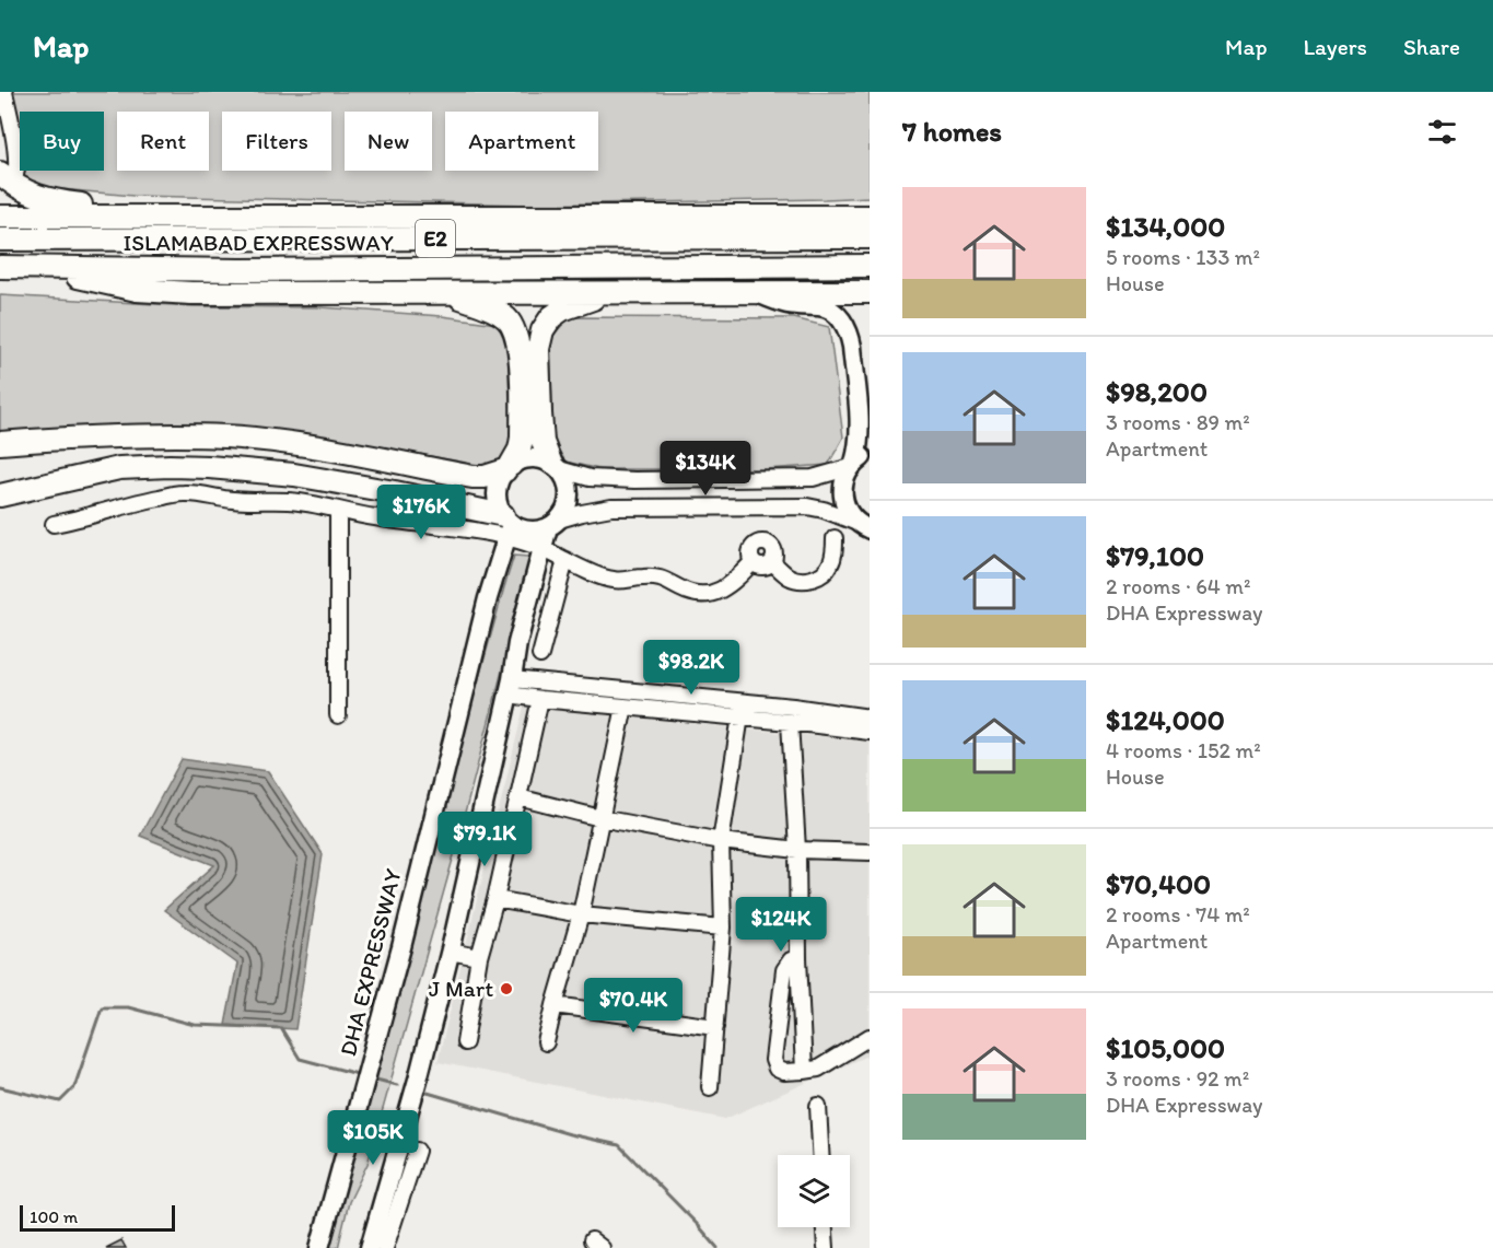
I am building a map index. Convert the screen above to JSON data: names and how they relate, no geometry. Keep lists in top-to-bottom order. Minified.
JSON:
{"streets":{"highway":["E2","ISLAMABAD EXPRESSWAY"],"main road":["DHA EXPRESSWAY"]},"places":["J Mart"],"scale_bar":"100 m","page":{"header":"Map","nav":["Map","Layers","Share"],"heading":"7 homes","chip":["Buy","Rent","Filters","New","Apartment"],"list":[{"name":"$134,000","note":"5 rooms · 133 m² · House"},{"name":"$98,200","note":"3 rooms · 89 m² · Apartment"},{"name":"$79,100","note":"2 rooms · 64 m² · DHA Expressway"},{"name":"$124,000","note":"4 rooms · 152 m² · House"},{"name":"$70,400","note":"2 rooms · 74 m² · Apartment"},{"name":"$105,000","note":"3 rooms · 92 m² · DHA Expressway"}],"price":["$134K","$176K","$98.2K","$79.1K","$124K","$70.4K","$105K"],"scale":"100 m"}}
